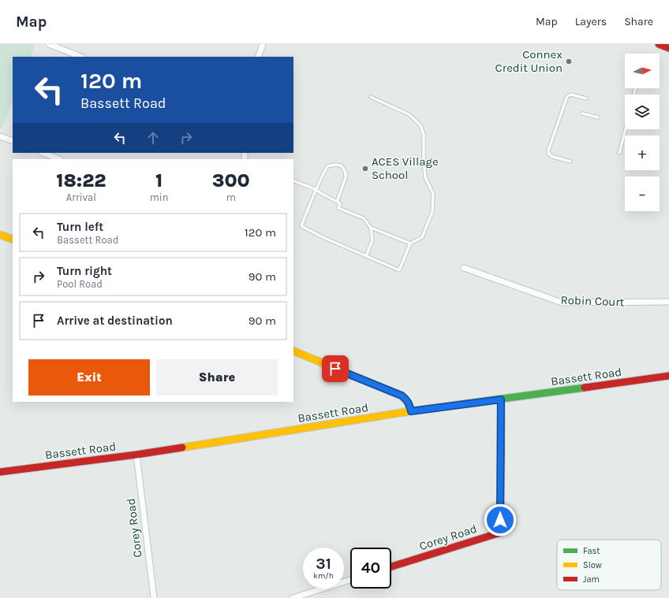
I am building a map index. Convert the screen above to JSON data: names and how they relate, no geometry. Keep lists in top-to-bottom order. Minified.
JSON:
{"streets":{"street":["Robin Court","Bassett Road","Corey Road"]},"crossings":[["Bassett Road","Corey Road"]],"places":["Connex Credit Union","ACES Village School"],"legend":["Fast","Slow","Jam"],"north":"right","page":{"header":"Map","nav":["Map","Layers","Share"],"map_buttons":["+","−"],"turn":["120 m","Bassett Road"],"eta":["18:22","Arrival","1","min","300","m"],"list":[{"name":"Turn left","note":"Bassett Road","value":"120 m"},{"name":"Turn right","note":"Pool Road","value":"90 m"},{"name":"Arrive at destination","value":"90 m"}],"buttons":["Exit","Share"],"speed":"31 km/h","limit":"40"}}
